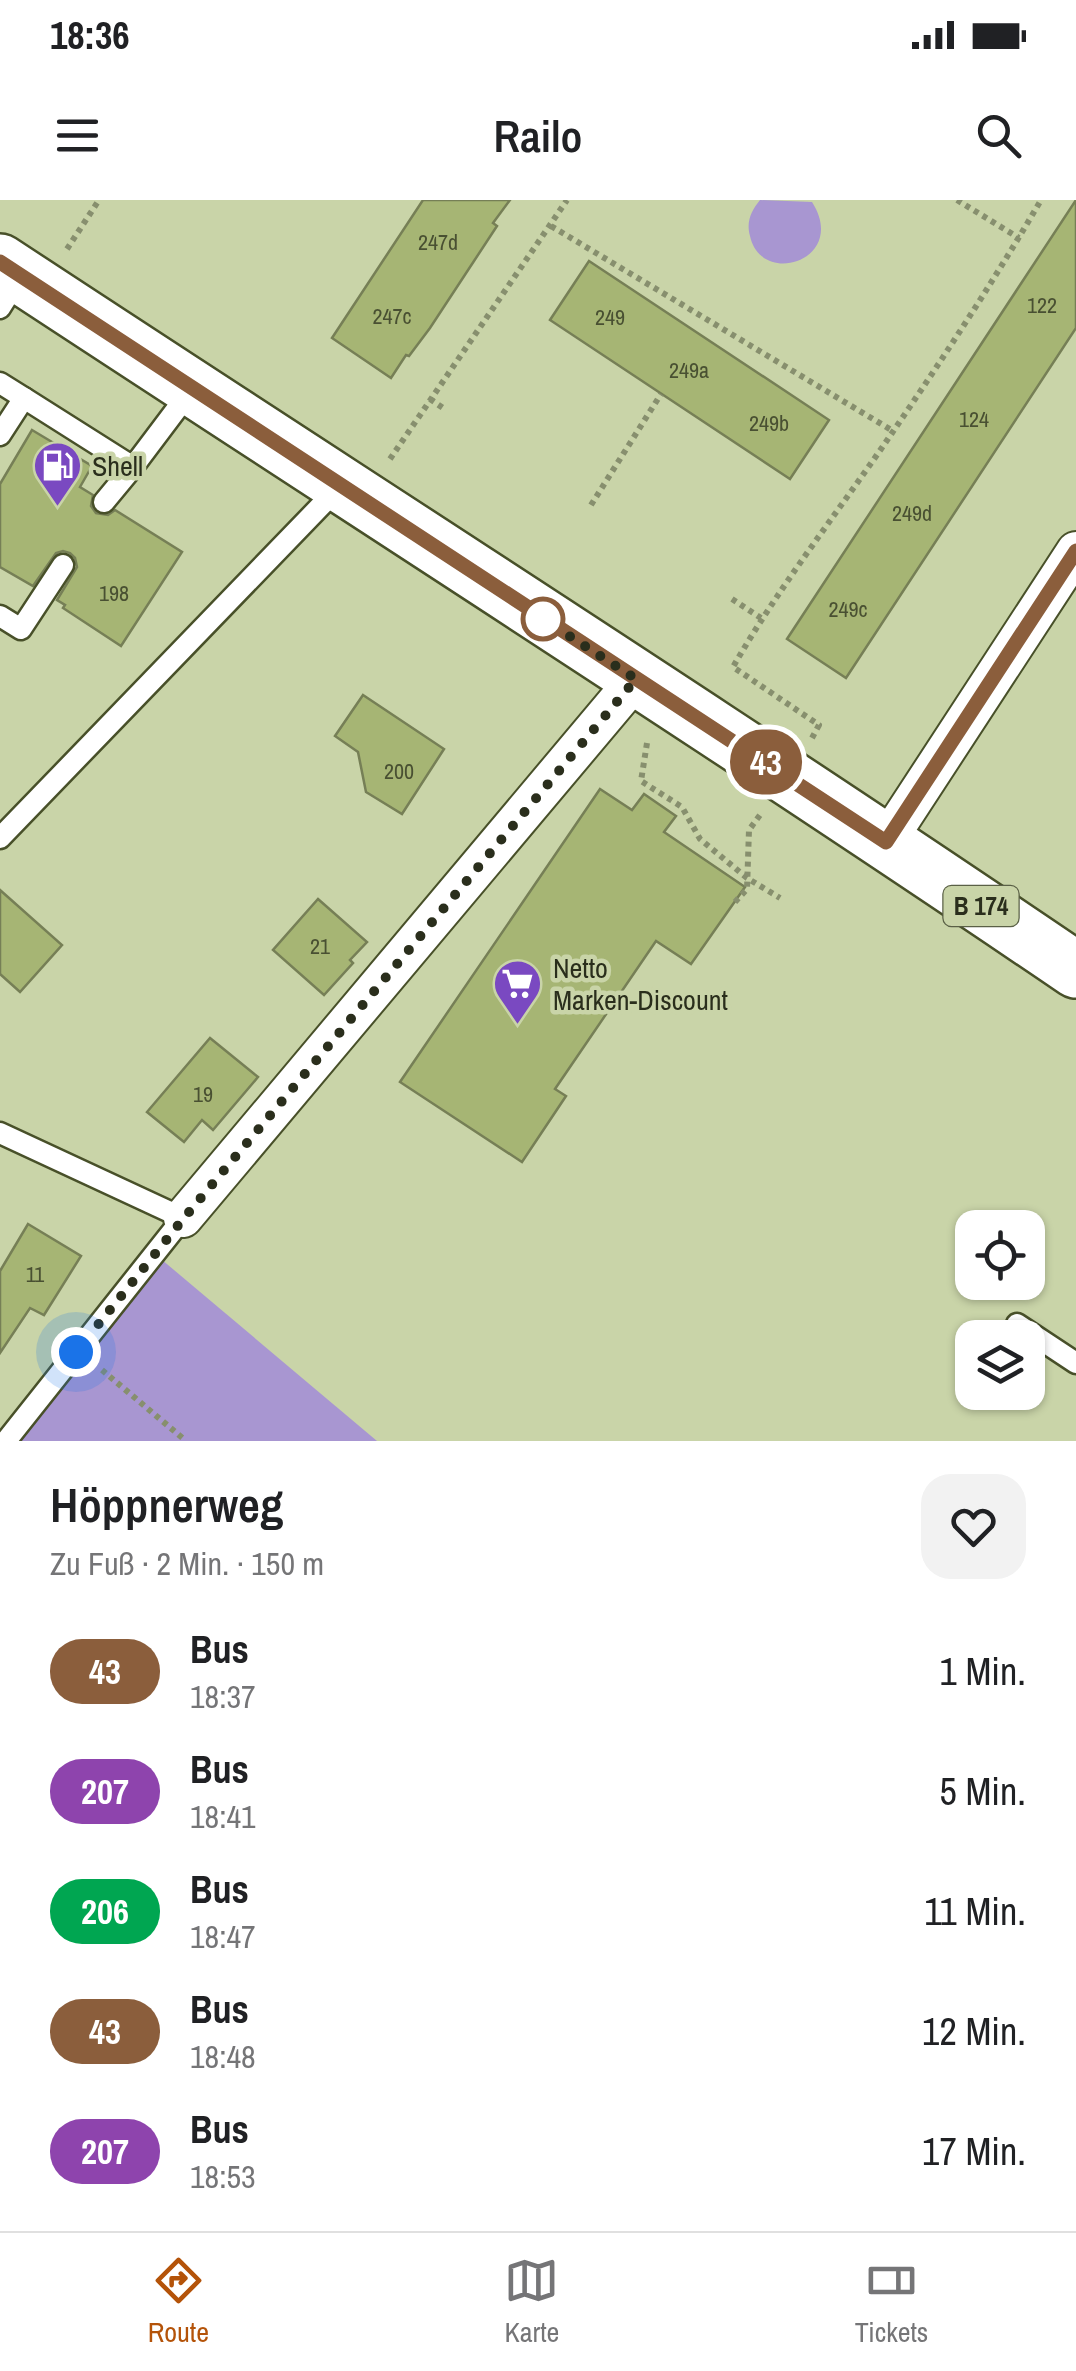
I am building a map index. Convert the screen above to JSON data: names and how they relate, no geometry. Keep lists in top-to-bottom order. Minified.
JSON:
{"streets":{"main road":["B 174"]},"places":{"fuel station":["Shell"],"supermarket":["Netto Marken-Discount"]},"lines":["bus line 43"],"house_numbers":["247d","122","247c","249","249a","124","249b","249d","198","249c","200","21","19","11"],"page":{"status":"18:36","header":"Railo","on_map":"43","heading":["Höppnerweg","Zu Fuß · 2 Min. · 150 m"],"list":[{"mark":"43","name":"Bus","note":"18:37","value":"1 Min."},{"mark":"207","name":"Bus","note":"18:41","value":"5 Min."},{"mark":"206","name":"Bus","note":"18:47","value":"11 Min."},{"mark":"43","name":"Bus","note":"18:48","value":"12 Min."},{"mark":"207","name":"Bus","note":"18:53","value":"17 Min."}],"tabs":["Route","Karte","Tickets"]}}
